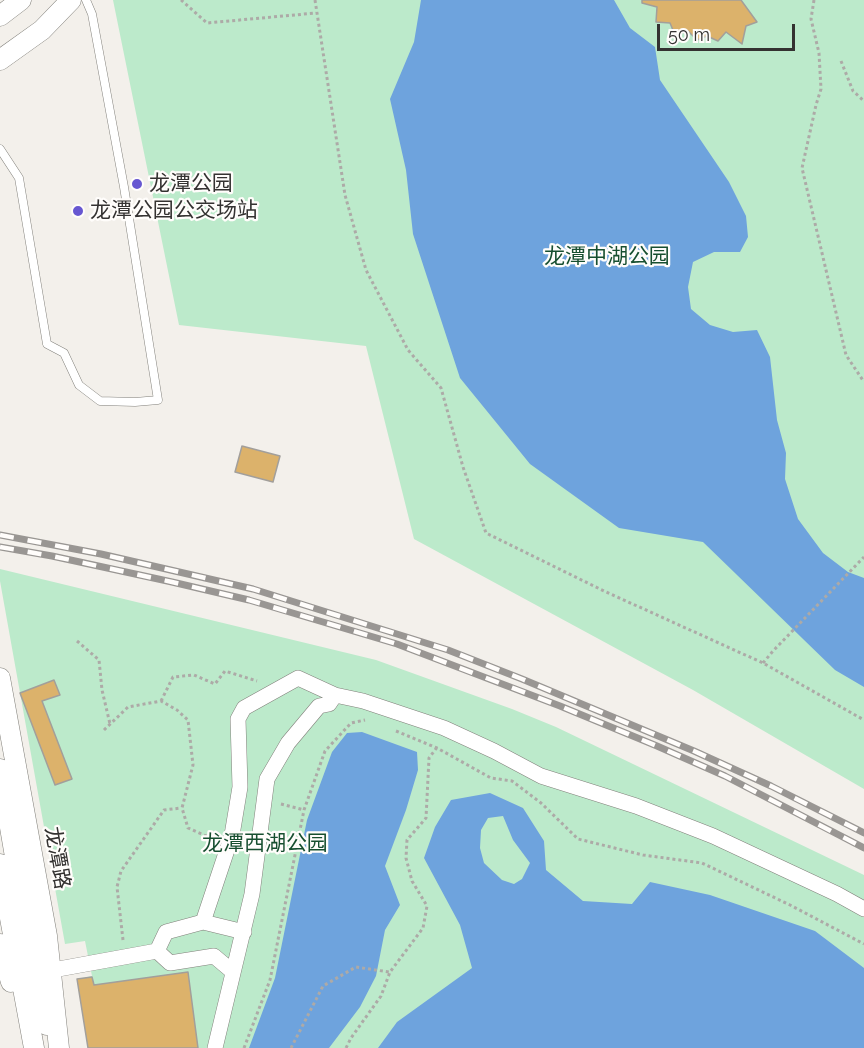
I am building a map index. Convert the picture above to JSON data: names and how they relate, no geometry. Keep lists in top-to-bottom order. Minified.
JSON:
{"streets":{"street":["龙潭路"]},"parks":["龙潭中湖公园","龙潭西湖公园"],"places":["龙潭公园","龙潭公园公交场站"],"scale_bar":"50 m"}
